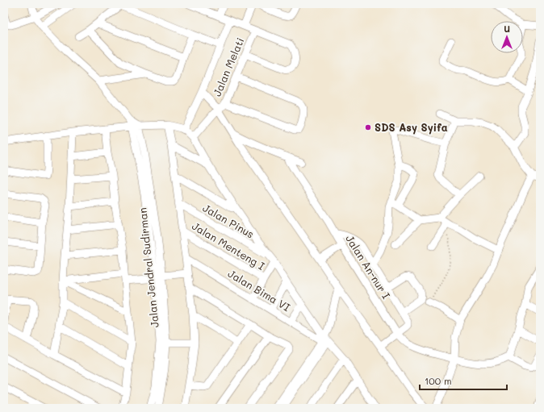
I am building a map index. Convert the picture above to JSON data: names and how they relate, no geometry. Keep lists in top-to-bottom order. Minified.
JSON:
{"streets":{"street":["Jalan Melati","Jalan Pinus","Jalan Menteng I","Jalan An-nur I","Jalan Jendral Sudirman","Jalan Bima VI"]},"places":["SDS Asy Syifa"],"scale_bar":"100 m","north":"top"}
